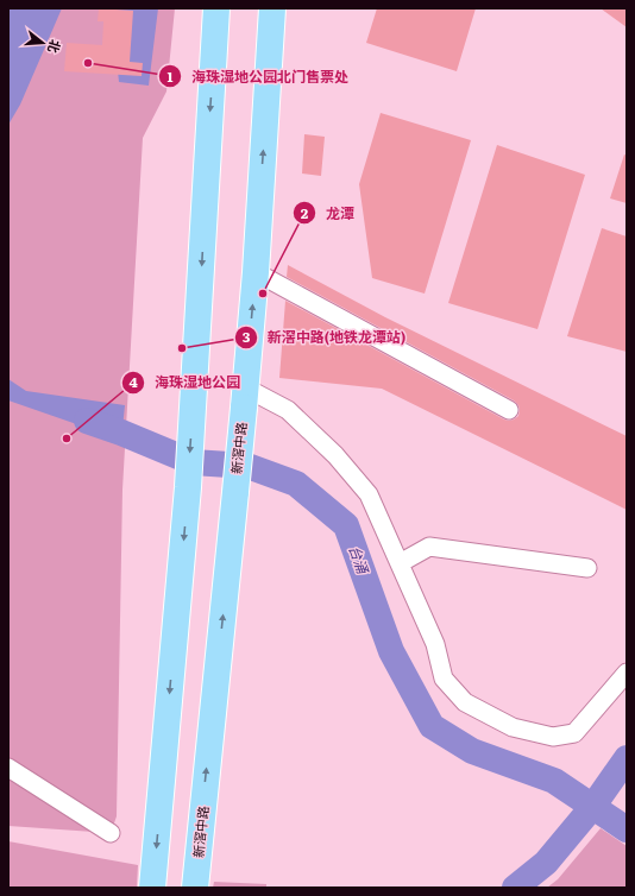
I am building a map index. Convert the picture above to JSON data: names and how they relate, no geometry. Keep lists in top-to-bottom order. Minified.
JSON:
{"streets":{"highway":["新滘中路"]},"water":["台涌"],"places":["海珠湿地公园北门售票处","龙潭","新滘中路(地铁龙潭站)","海珠湿地公园"],"north":"right"}
